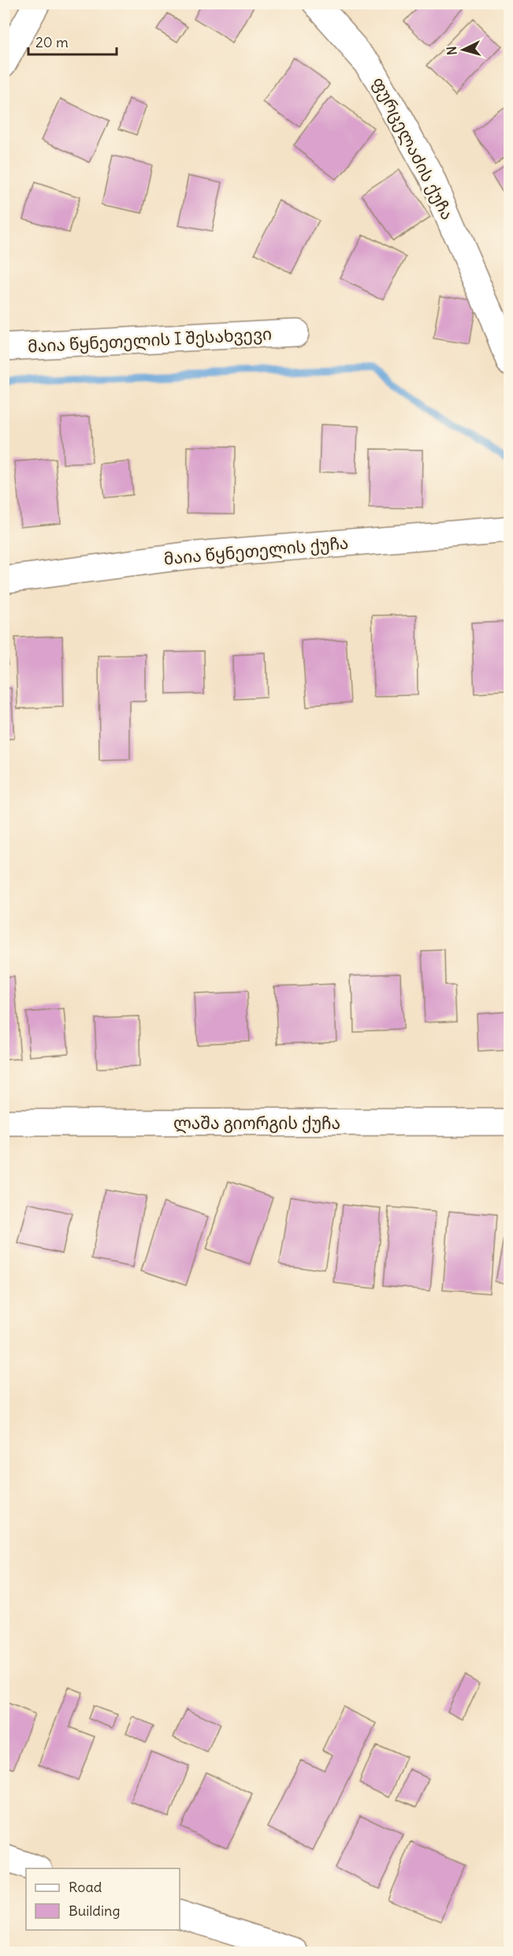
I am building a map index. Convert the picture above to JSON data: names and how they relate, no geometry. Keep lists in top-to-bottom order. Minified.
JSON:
{"streets":{"street":["ფურცელაძის ქუჩა","მაია წყნეთელის I შესახვევი","მაია წყნეთელის ქუჩა","ლაშა გიორგის ქუჩა"]},"legend":["Road","Building"],"scale_bar":"20 m","north":"left"}
